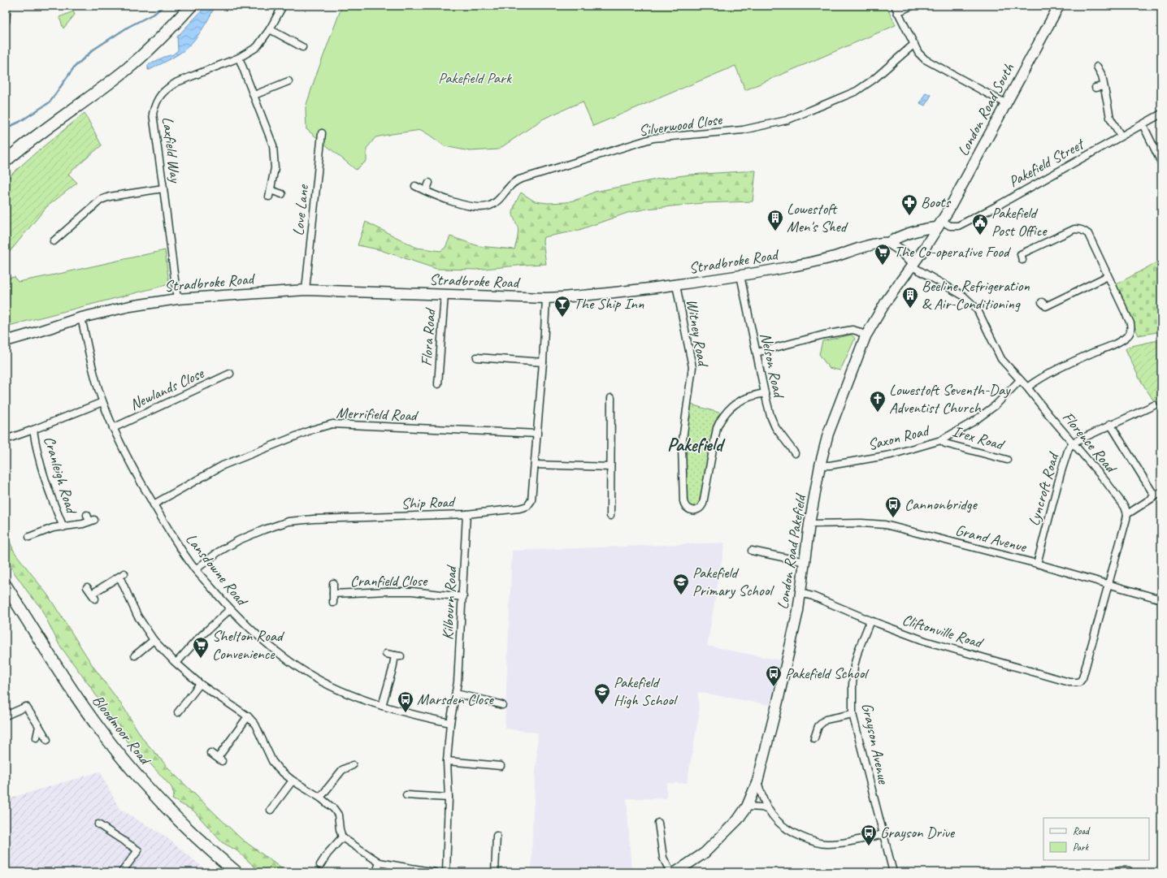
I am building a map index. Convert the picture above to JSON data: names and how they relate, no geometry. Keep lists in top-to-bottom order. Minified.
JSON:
{"streets":{"highway":["Bloodmoor Road"],"main road":["London Road South","Stradbroke Road","London Road Pakefield"],"street":["Silverwood Close","Laxfield Way","Pakefield Street","Love Lane","Witney Road","Flora Road","Nelson Road","Newlands Close","Merrifield Road","Saxon Road","Irex Road","Florence Road","Cranleigh Road","Lyncroft Road","Ship Road","Grand Avenue","Lansdowne Road","Cranfield Close","Kilbourn Road","Cliftonville Road","Grayson Avenue"]},"crossings":[["London Road South","Pakefield Street"],["London Road South","Stradbroke Road"],["London Road South","London Road Pakefield"],["Laxfield Way","Stradbroke Road"],["Pakefield Street","Stradbroke Road"],["Pakefield Street","London Road Pakefield"],["Love Lane","Stradbroke Road"],["Stradbroke Road","Witney Road"],["Stradbroke Road","Flora Road"],["Stradbroke Road","Nelson Road"],["Stradbroke Road","Ship Road"],["Stradbroke Road","London Road Pakefield"],["Stradbroke Road","Lansdowne Road"],["Witney Road","Nelson Road"],["Newlands Close","Lansdowne Road"],["Merrifield Road","Ship Road"],["Merrifield Road","Lansdowne Road"],["Saxon Road","Irex Road"],["Saxon Road","Florence Road"],["Saxon Road","London Road Pakefield"],["Florence Road","Lyncroft Road"],["Florence Road","London Road Pakefield"],["Cranleigh Road","Lansdowne Road"],["Lyncroft Road","Grand Avenue"],["Ship Road","Lansdowne Road"],["Ship Road","Kilbourn Road"],["Grand Avenue","London Road Pakefield"],["Grand Avenue","Cliftonville Road"],["London Road Pakefield","Cliftonville Road"],["Lansdowne Road","Kilbourn Road"],["Cranfield Close","Kilbourn Road"],["Cliftonville Road","Grayson Avenue"]],"districts":["Pakefield"],"parks":["Pakefield Park"],"places":{"pharmacy":["Boots"],"building":["Lowestoft Men's Shed","Beeline Refrigeration & Air-Conditioning"],"public building":["Pakefield Post Office"],"supermarket":["The Co-operative Food","Shelton Road Convenience"],"bar":["The Ship Inn"],"church":["Lowestoft Seventh-Day Adventist Church"],"bus stop":["Cannonbridge","Pakefield School","Marsden Close","Grayson Drive"],"school or university":["Pakefield Primary School","Pakefield High School"]},"legend":["Road","Park"]}
